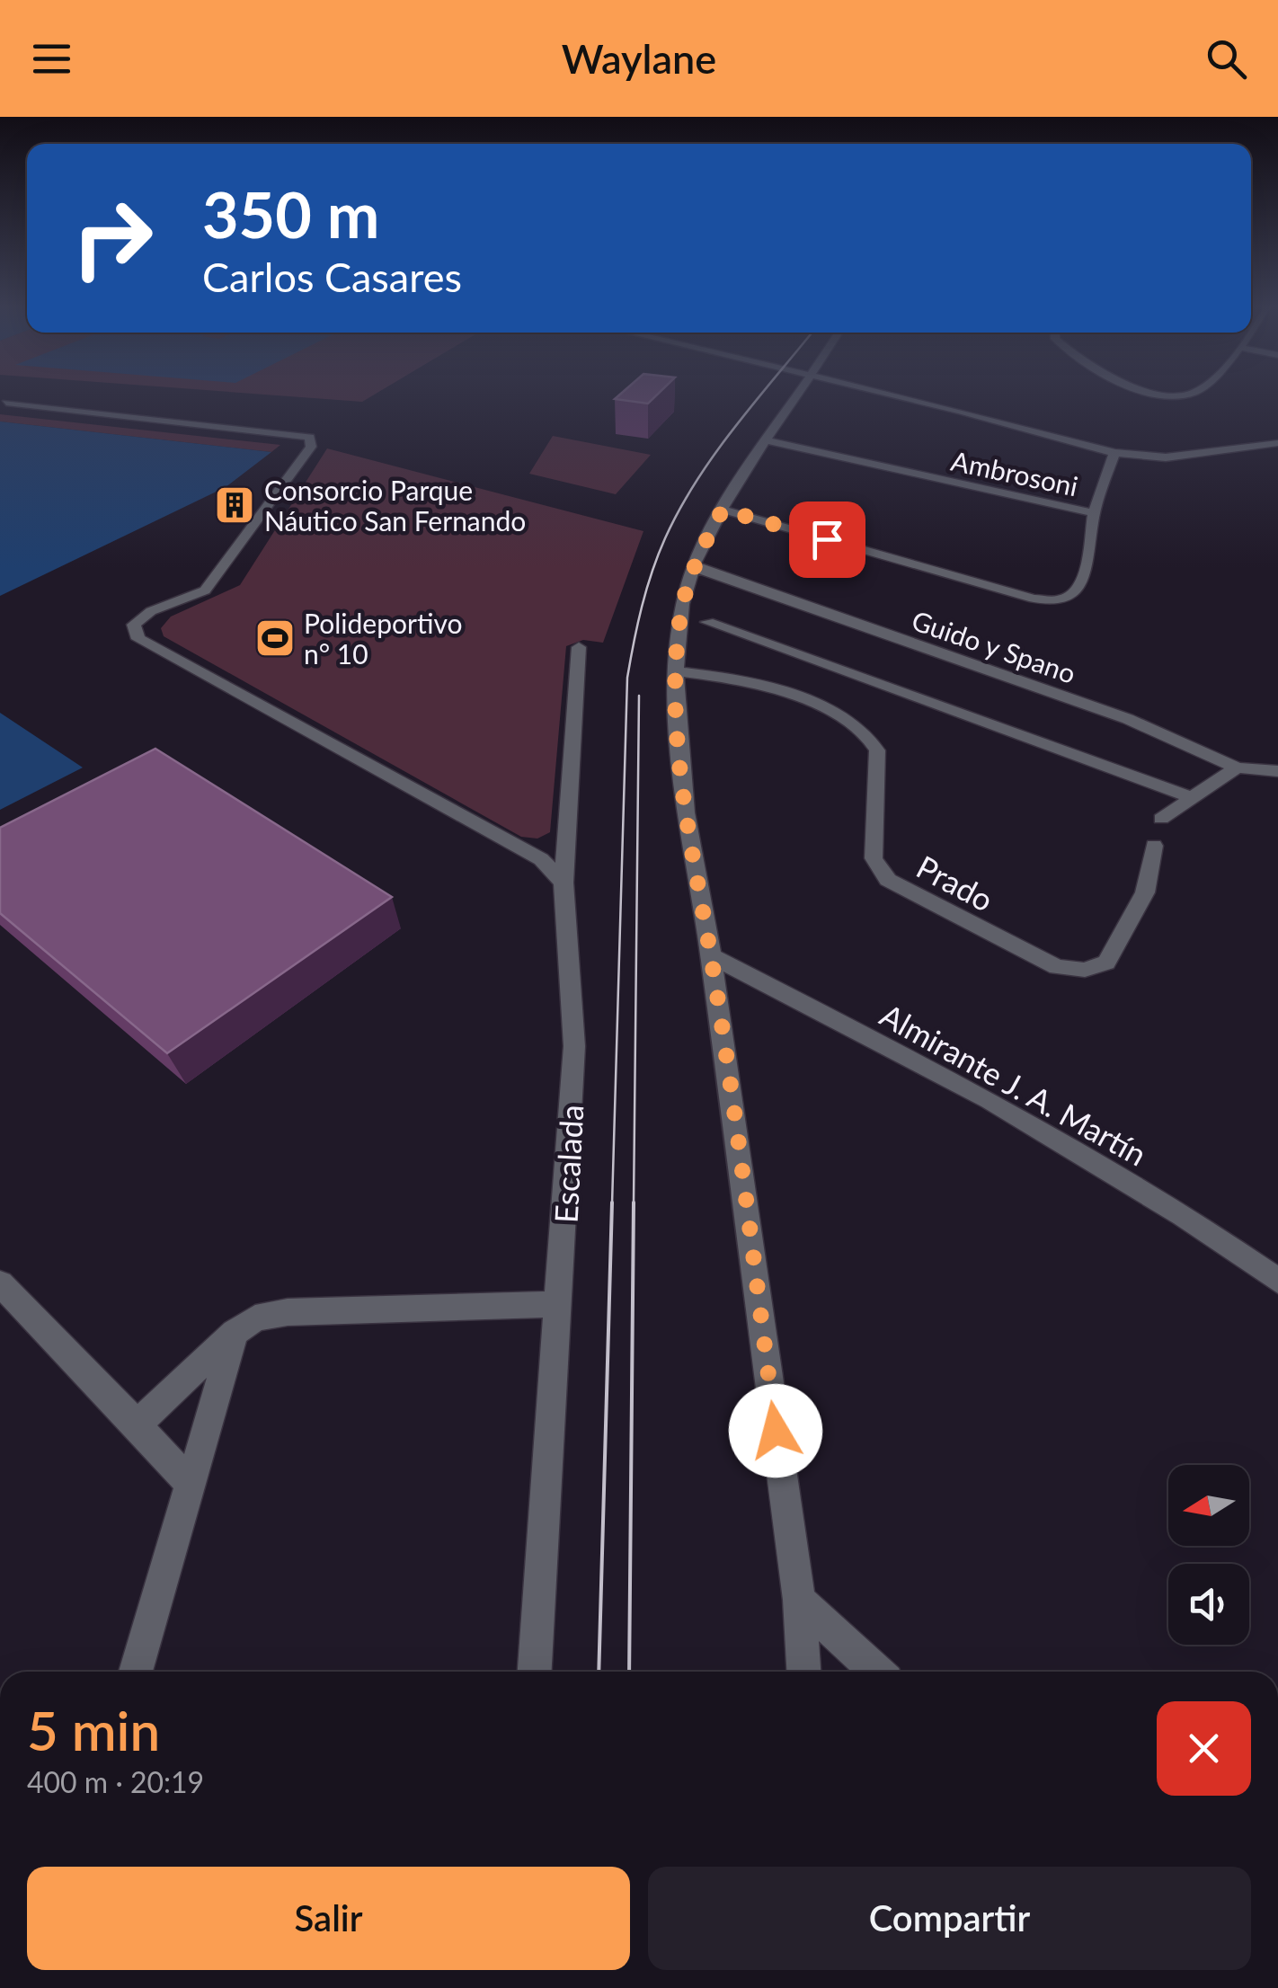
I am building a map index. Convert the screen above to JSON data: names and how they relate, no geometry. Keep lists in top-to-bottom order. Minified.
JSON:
{"streets":{"street":["Ambrosoni","Guido y Spano","Prado","Almirante J. A. Martín","Escalada"]},"places":{"building":["Consorcio Parque Náutico San Fernando"],"sports":["Polideportivo n° 10"]},"north":"left","page":{"header":"Waylane","turn":["350 m","Carlos Casares"],"heading":["5 min","400 m · 20:19"],"buttons":["Salir","Compartir"]}}
